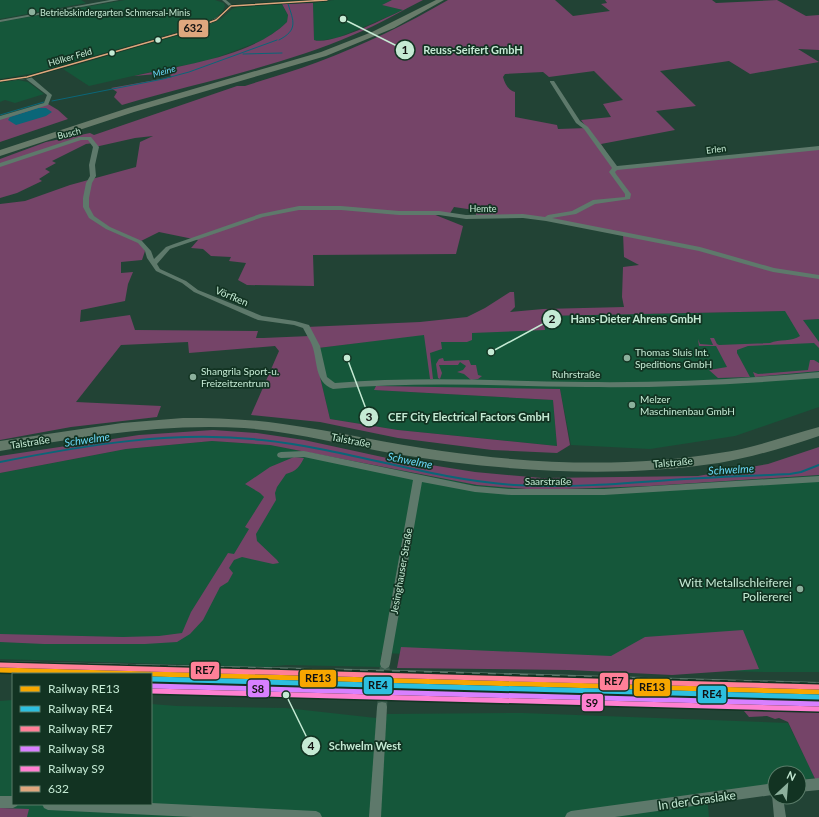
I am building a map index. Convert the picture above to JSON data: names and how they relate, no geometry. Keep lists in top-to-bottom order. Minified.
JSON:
{"streets":{"main road":["Talstraße"],"street":["Hölker Feld","Busch","Erlen","Hemte","Vörfken","Ruhrstraße","Saarstraße","Jesinghauser Straße","In der Graslake"]},"crossings":[["Busch","Vörfken"],["Hemte","Vörfken"],["Vörfken","Ruhrstraße"],["Saarstraße","Jesinghauser Straße"]],"water":["Meine","Schwelme"],"places":["Betriebskindergarten Schmersal-Minis","Reuss-Seifert GmbH","Hans-Dieter Ahrens GmbH","CEF City Electrical Factors GmbH","Thomas Sluis Int. Speditions GmbH","Shangrila Sport-u. Freizeitzentrum","Melzer Maschinenbau GmbH","Witt Metallschleiferei Poliererei","Schwelm West"],"lines":["transit line 632","rail line RE7","rail line RE13","rail line RE4","rail line S8","rail line S9"],"legend":["Railway RE13","Railway RE4","Railway RE7","Railway S8","Railway S9","632"],"north":"top right"}
